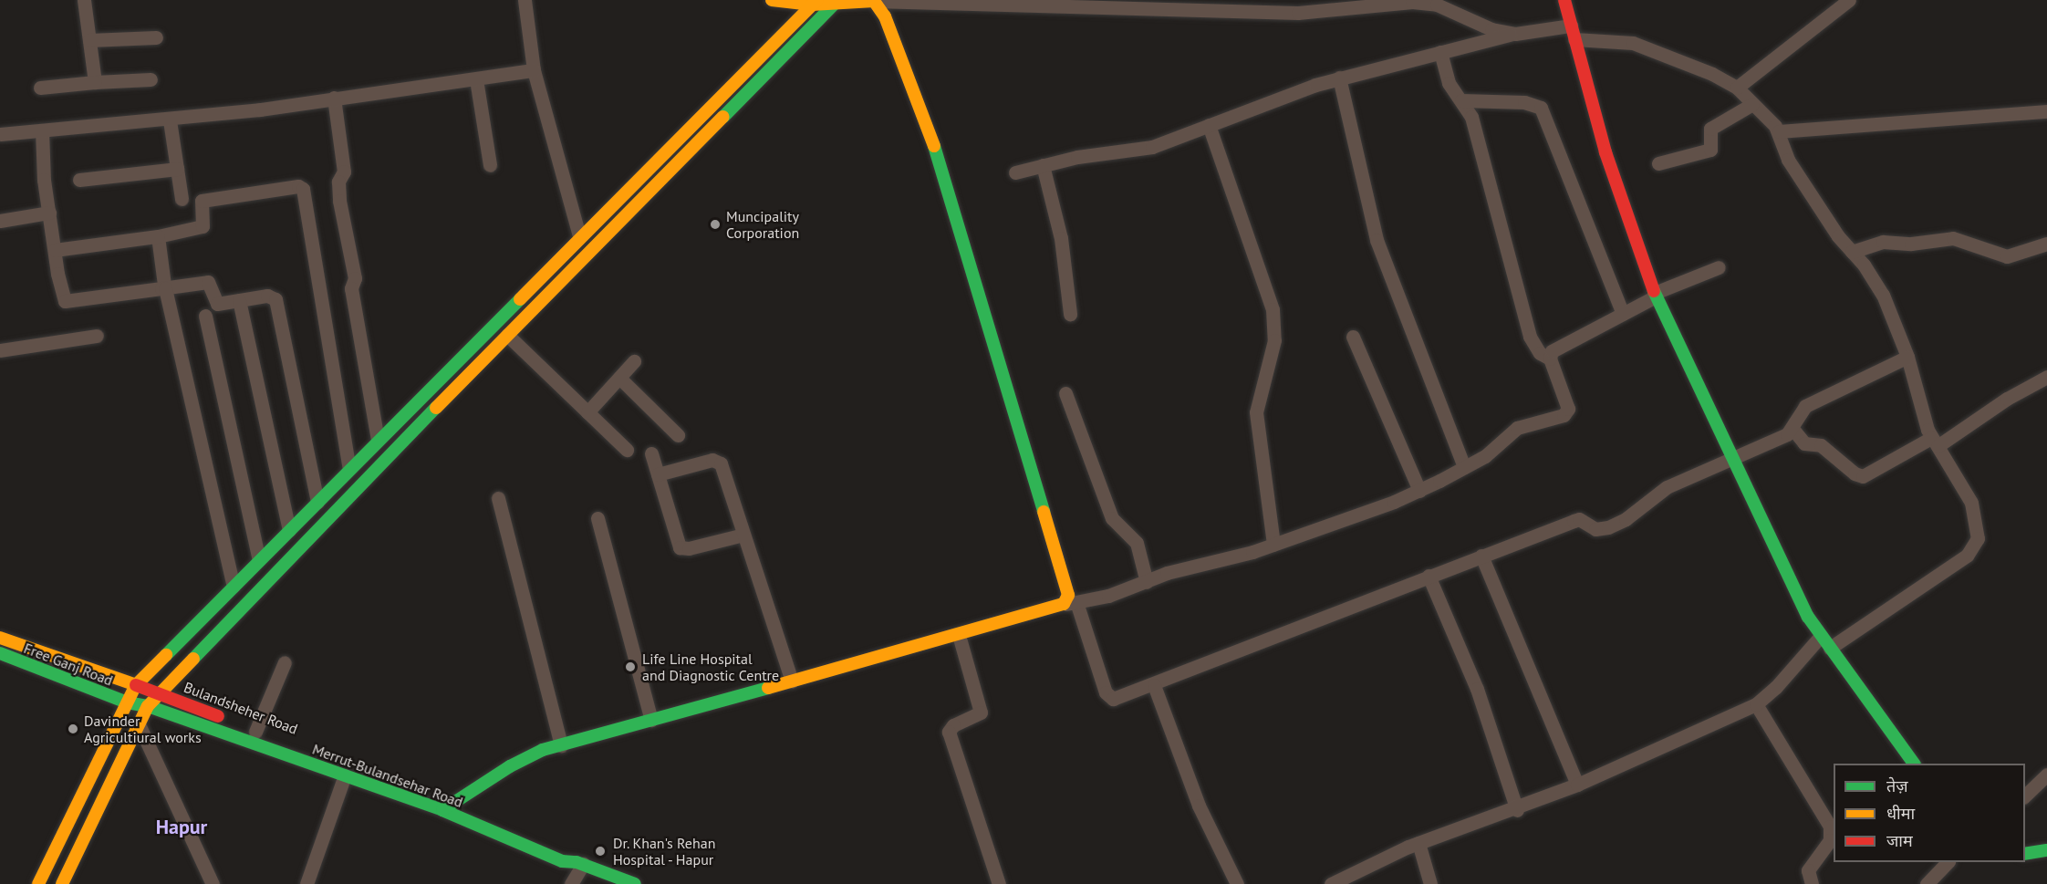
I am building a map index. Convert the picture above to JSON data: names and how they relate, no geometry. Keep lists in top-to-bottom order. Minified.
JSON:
{"streets":{"main road":["Free Ganj Road","Bulandsheher Road","Merrut-Bulandsehar Road"]},"crossings":[["Free Ganj Road","Merrut-Bulandsehar Road"],["Bulandsheher Road","Merrut-Bulandsehar Road"]],"districts":["Hapur"],"places":["Muncipality Corporation","Life Line Hospital and Diagnostic Centre","Davinder Agricultiural works","Dr. Khan's Rehan Hospital - Hapur"],"legend":["तेज़","धीमा","जाम"]}
